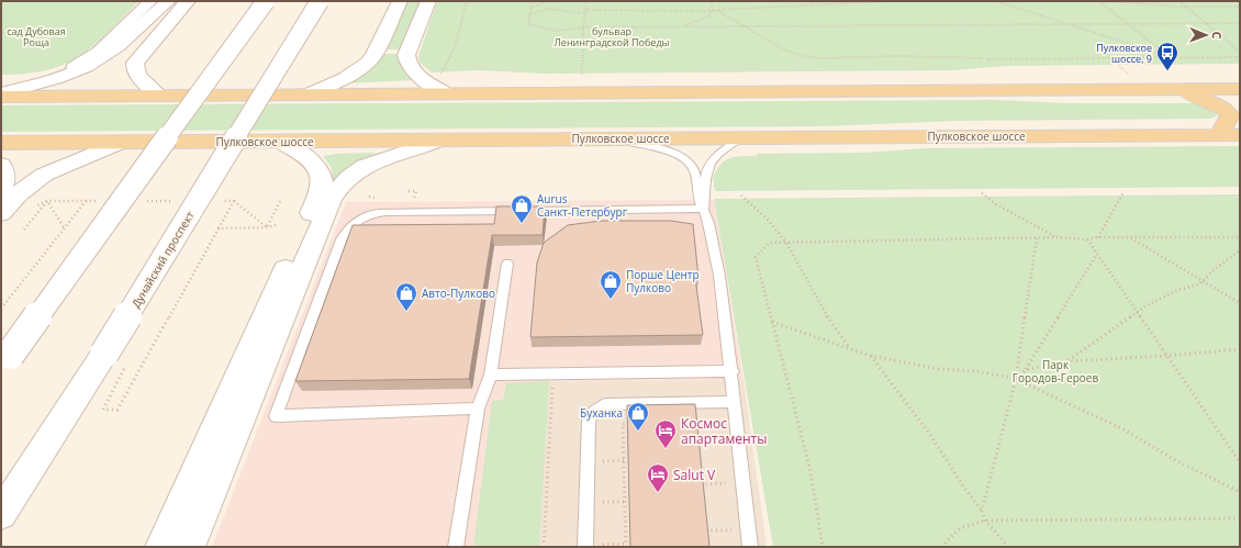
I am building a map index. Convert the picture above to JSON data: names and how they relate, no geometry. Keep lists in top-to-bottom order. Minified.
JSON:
{"streets":{"main road":["Пулковское шоссе","Дунайский проспект"]},"parks":["сад Дубовая Роща","бульвар Ленинградской Победы","Парк Городов-Героев"],"places":{"bus stop":["Пулковское шоссе, 9"],"shop":["Aurus Санкт-Петербург","Порше Центр Пулково","Авто-Пулково","Буханка"],"hotel":["Космос апартаменты","Salut V"]},"north":"right"}
